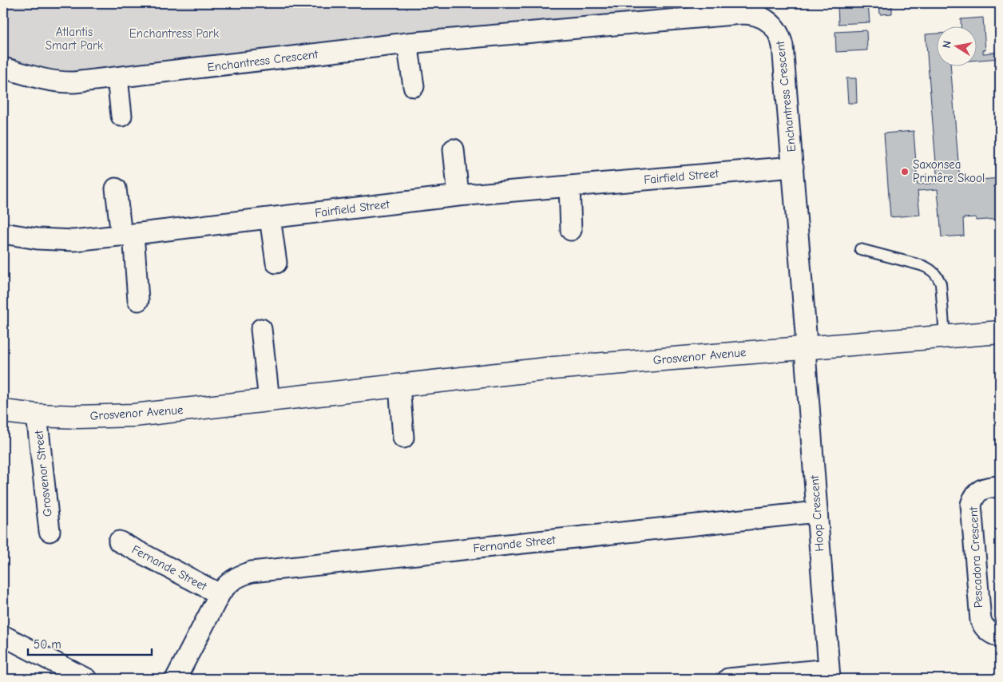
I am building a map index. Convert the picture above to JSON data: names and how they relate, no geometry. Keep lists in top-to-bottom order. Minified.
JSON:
{"streets":{"street":["Enchantress Crescent","Fairfield Street","Grosvenor Avenue","Grosvenor Street","Hoop Crescent","Fernande Street","Pescadora Crescent"]},"crossings":[["Enchantress Crescent","Fairfield Street"],["Enchantress Crescent","Grosvenor Avenue"],["Enchantress Crescent","Hoop Crescent"],["Grosvenor Avenue","Grosvenor Street"],["Grosvenor Avenue","Hoop Crescent"],["Hoop Crescent","Fernande Street"]],"parks":["Atlantis Smart Park","Enchantress Park"],"places":["Saxonsea Primêre Skool"],"scale_bar":"50 m","north":"left"}
